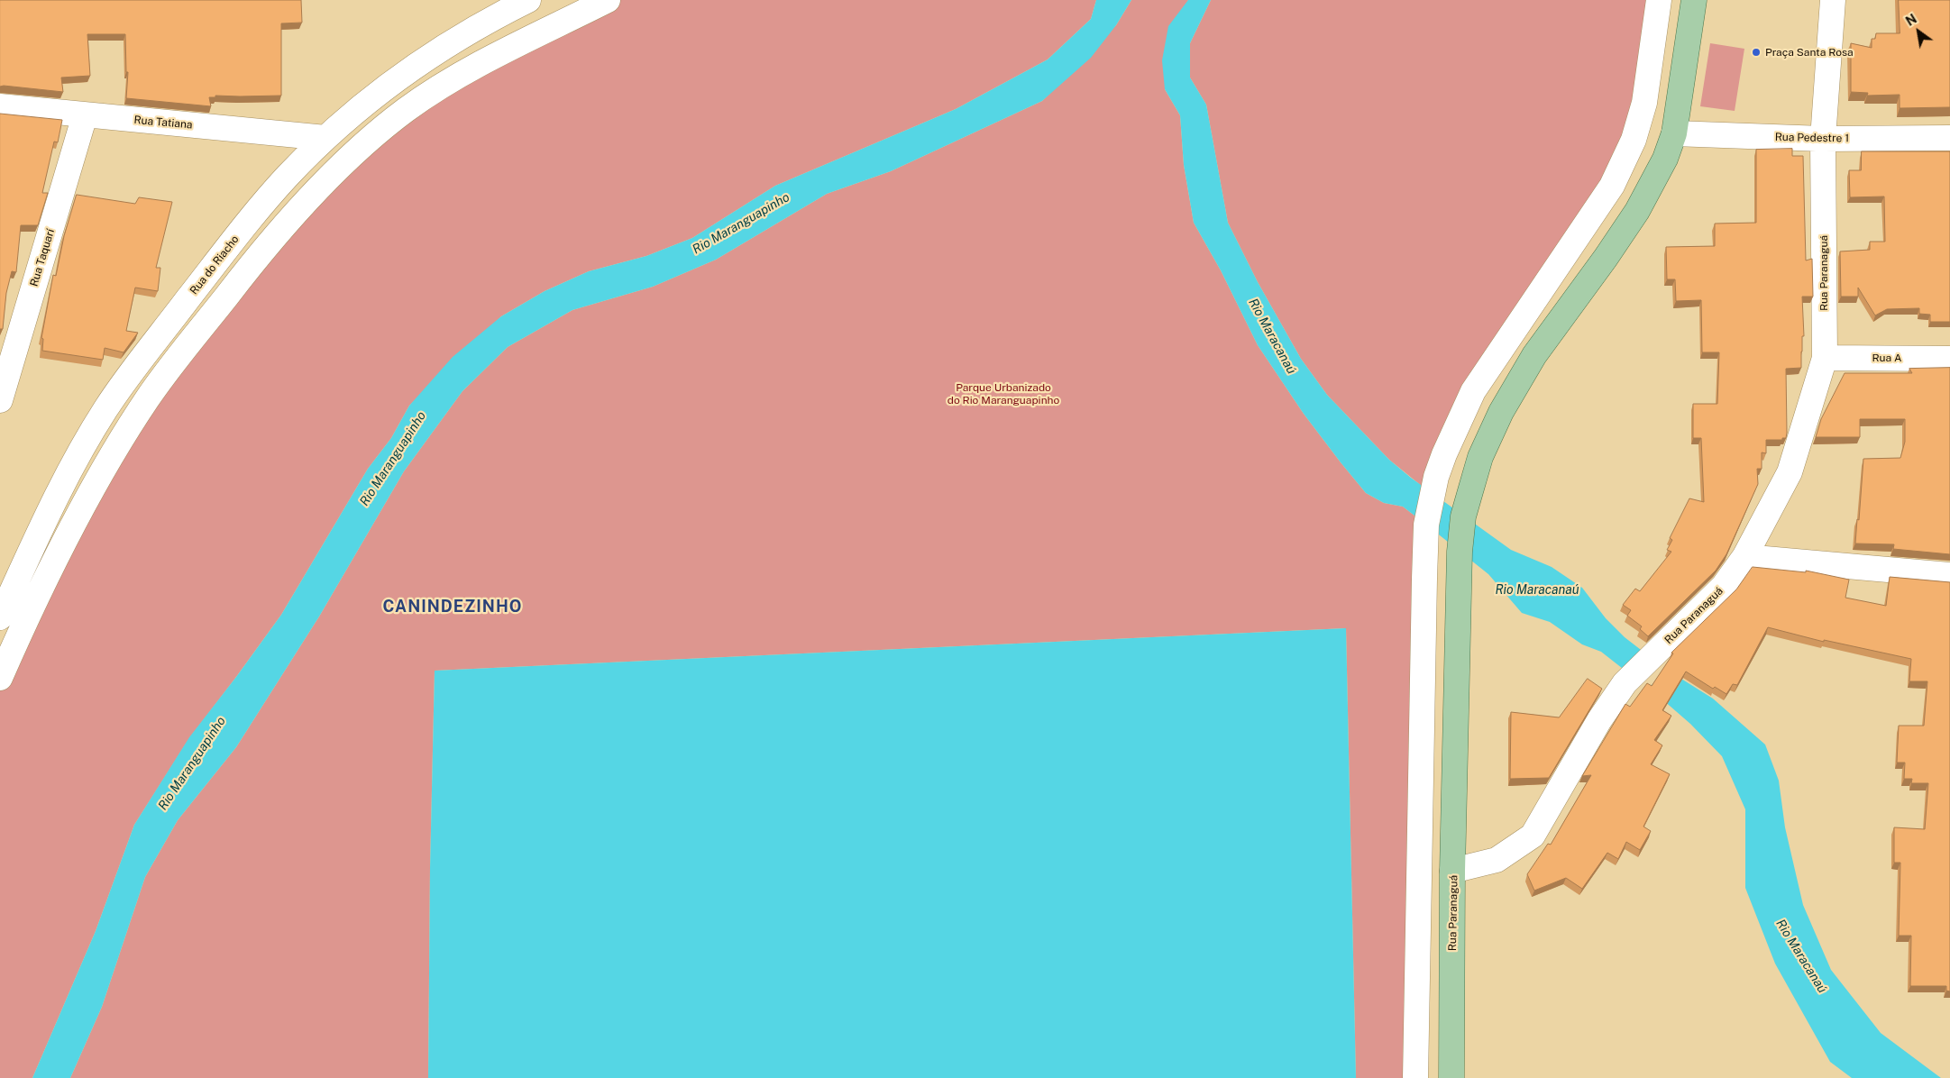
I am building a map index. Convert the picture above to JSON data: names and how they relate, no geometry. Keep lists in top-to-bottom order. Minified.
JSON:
{"streets":{"main road":["Rua Paranaguá"],"street":["Rua Tatiana","Rua Pedestre 1","Rua Taquarí","Rua do Riacho","Rua A"]},"crossings":[["Rua Tatiana","Rua Taquarí"],["Rua Tatiana","Rua do Riacho"],["Rua Pedestre 1","Rua Paranaguá"],["Rua Paranaguá","Rua A"]],"districts":["CANINDEZINHO"],"water":["Rio Maranguapinho","Rio Maracanaú"],"parks":["Parque Urbanizado do Rio Maranguapinho"],"places":["Praça Santa Rosa"],"north":"top left"}
